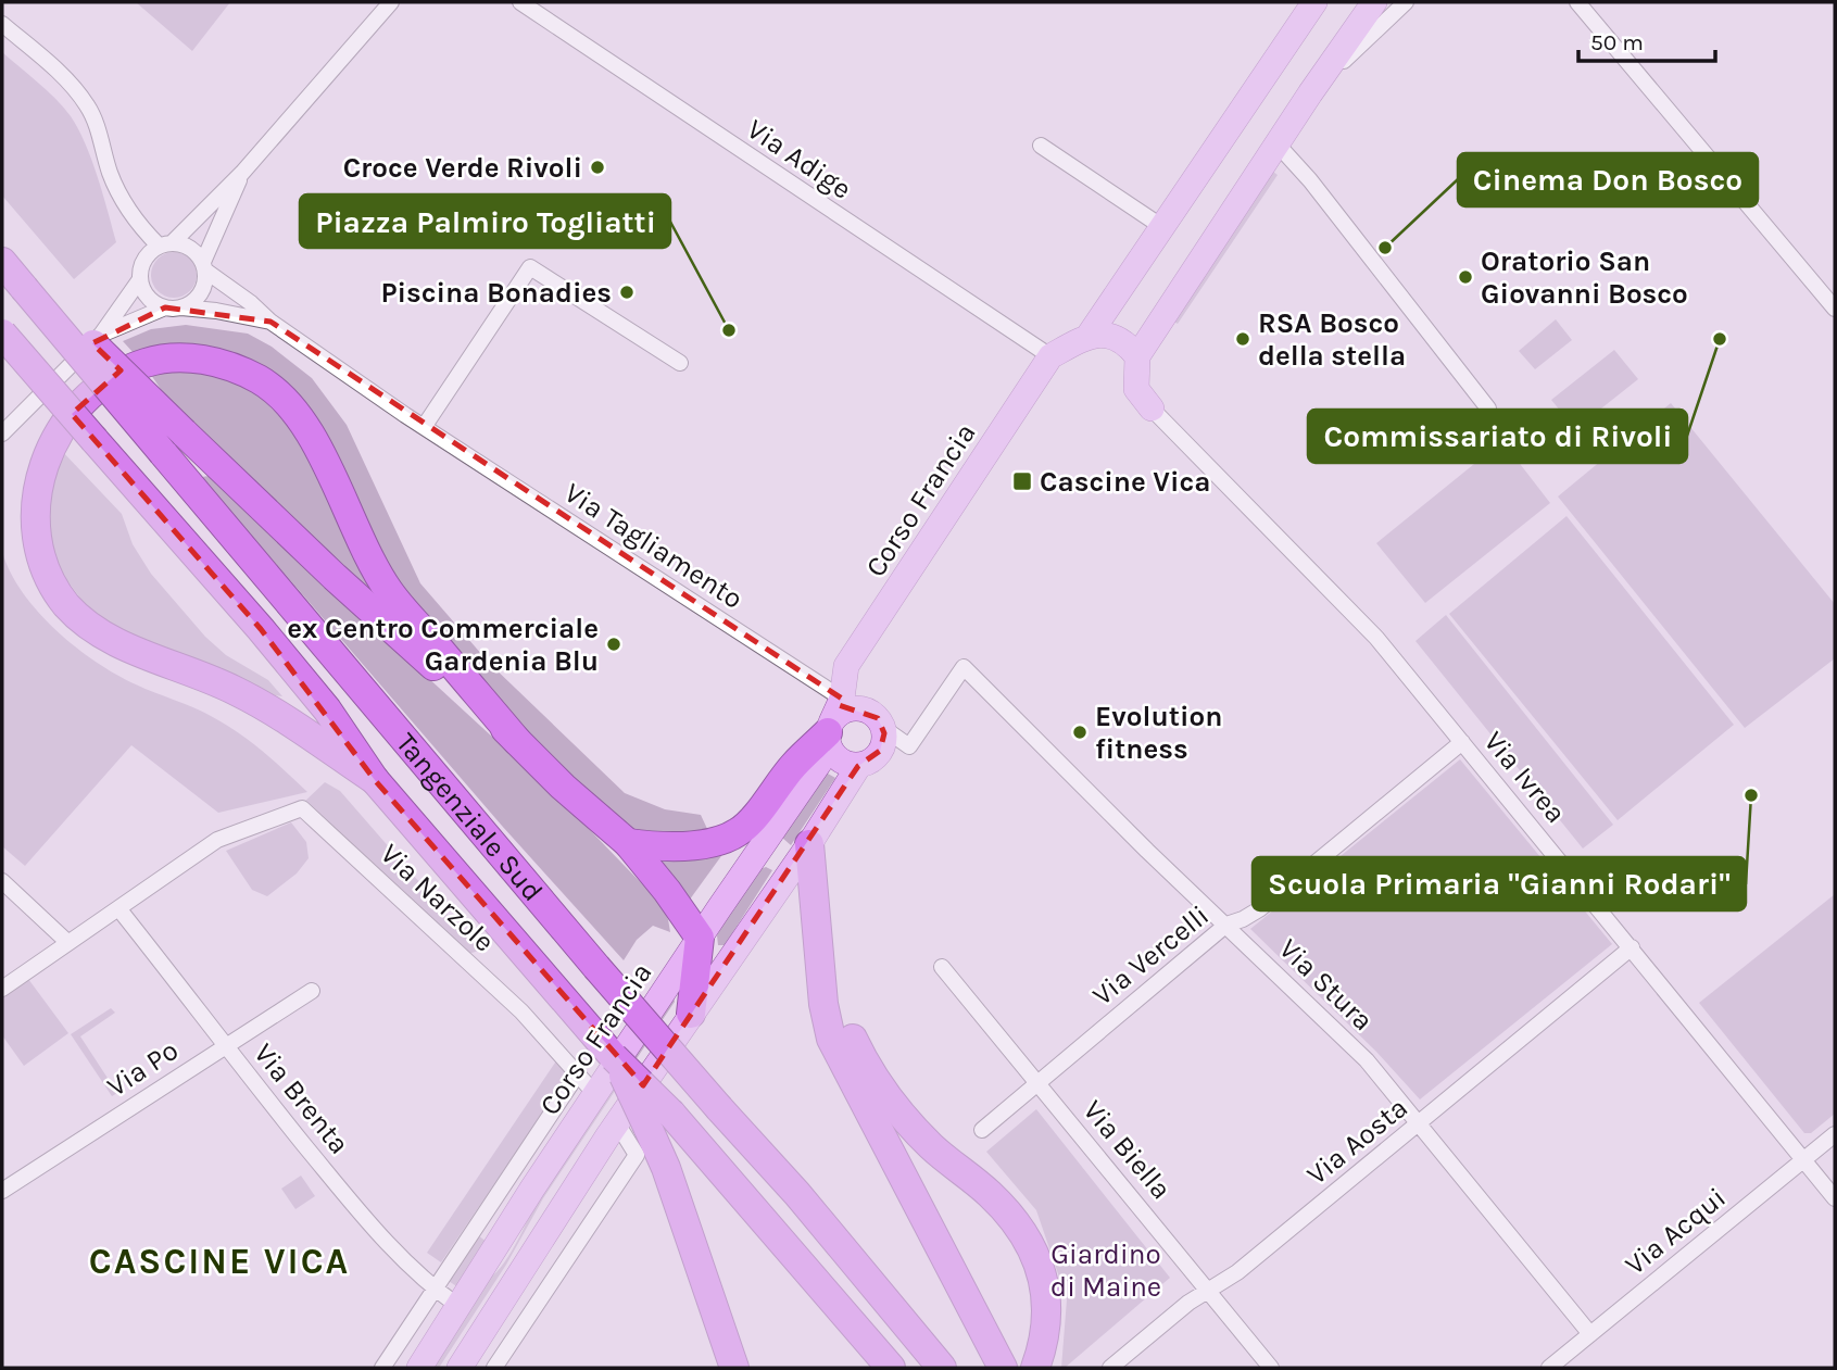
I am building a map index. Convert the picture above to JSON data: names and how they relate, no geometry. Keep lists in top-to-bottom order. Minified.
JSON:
{"streets":{"highway":["Tangenziale Sud"],"main road":["Corso Francia"],"street":["Via Adige","Via Tagliamento","Via Ivrea","Via Narzole","Via Vercelli","Via Stura","Via Po","Via Brenta","Via Aosta","Via Biella","Via Acqui"]},"crossings":[["Via Adige","Corso Francia"],["Corso Francia","Via Tagliamento"],["Corso Francia","Via Narzole"],["Corso Francia","Via Stura"],["Corso Francia","Via Brenta"],["Via Tagliamento","Via Stura"],["Via Ivrea","Via Vercelli"],["Via Ivrea","Via Aosta"],["Via Ivrea","Via Acqui"],["Via Narzole","Via Brenta"],["Via Vercelli","Via Stura"],["Via Vercelli","Via Biella"],["Via Stura","Via Aosta"],["Via Stura","Via Acqui"],["Via Po","Via Brenta"],["Via Aosta","Via Biella"]],"districts":["CASCINE VICA"],"parks":["Giardino di Maine"],"places":{"other":["Croce Verde Rivoli","Cinema Don Bosco","Oratorio San Giovanni Bosco","Piscina Bonadies","Piazza Palmiro Togliatti","RSA Bosco della stella","Commissariato di Rivoli","ex Centro Commerciale Gardenia Blu","Evolution fitness","Scuola Primaria \"Gianni Rodari\""],"transit":["Cascine Vica"]},"scale_bar":"50 m"}
